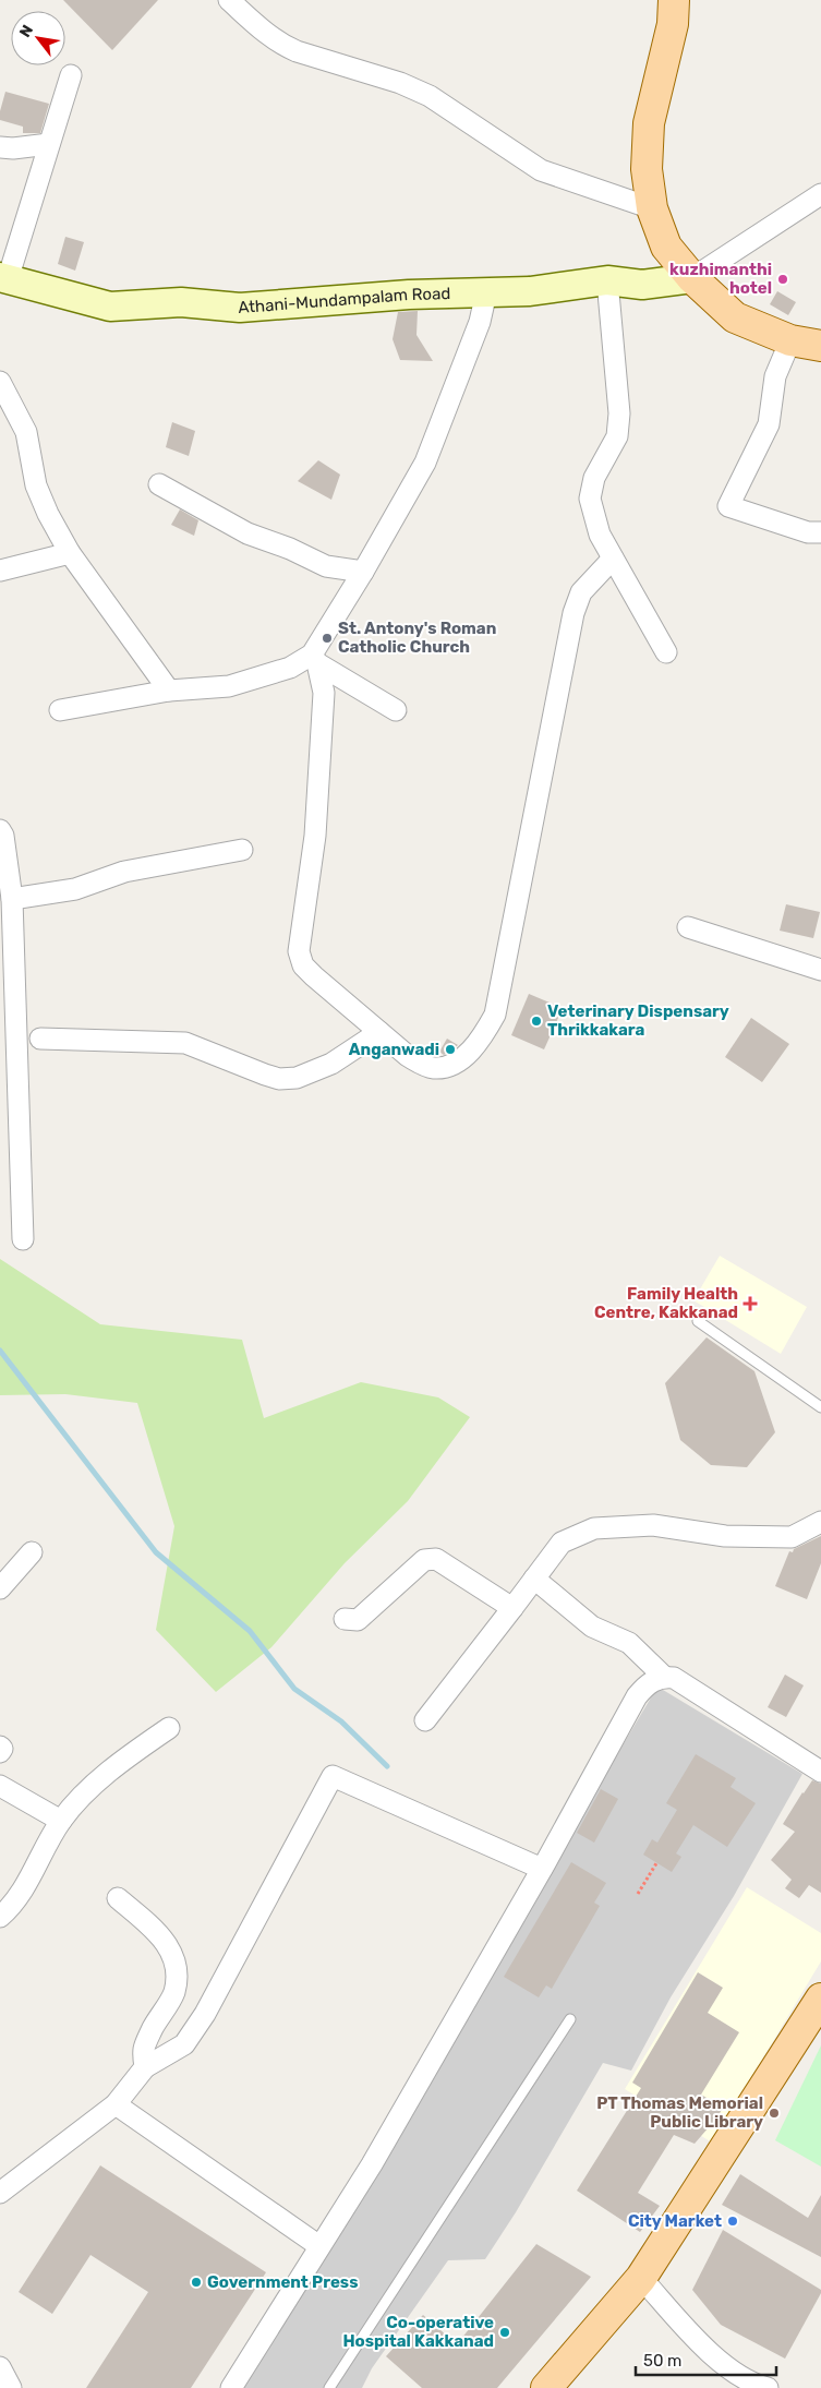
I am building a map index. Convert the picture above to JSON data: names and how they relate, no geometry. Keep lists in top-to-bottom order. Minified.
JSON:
{"streets":{"street":["Athani-Mundampalam Road"]},"places":{"other":["kuzhimanthi hotel","St. Antony's Roman Catholic Church","Veterinary Dispensary Thrikkakara","Anganwadi","PT Thomas Memorial Public Library","City Market","Government Press","Co-operative Hospital Kakkanad"],"health":["Family Health Centre, Kakkanad"]},"scale_bar":"50 m","north":"top left"}
